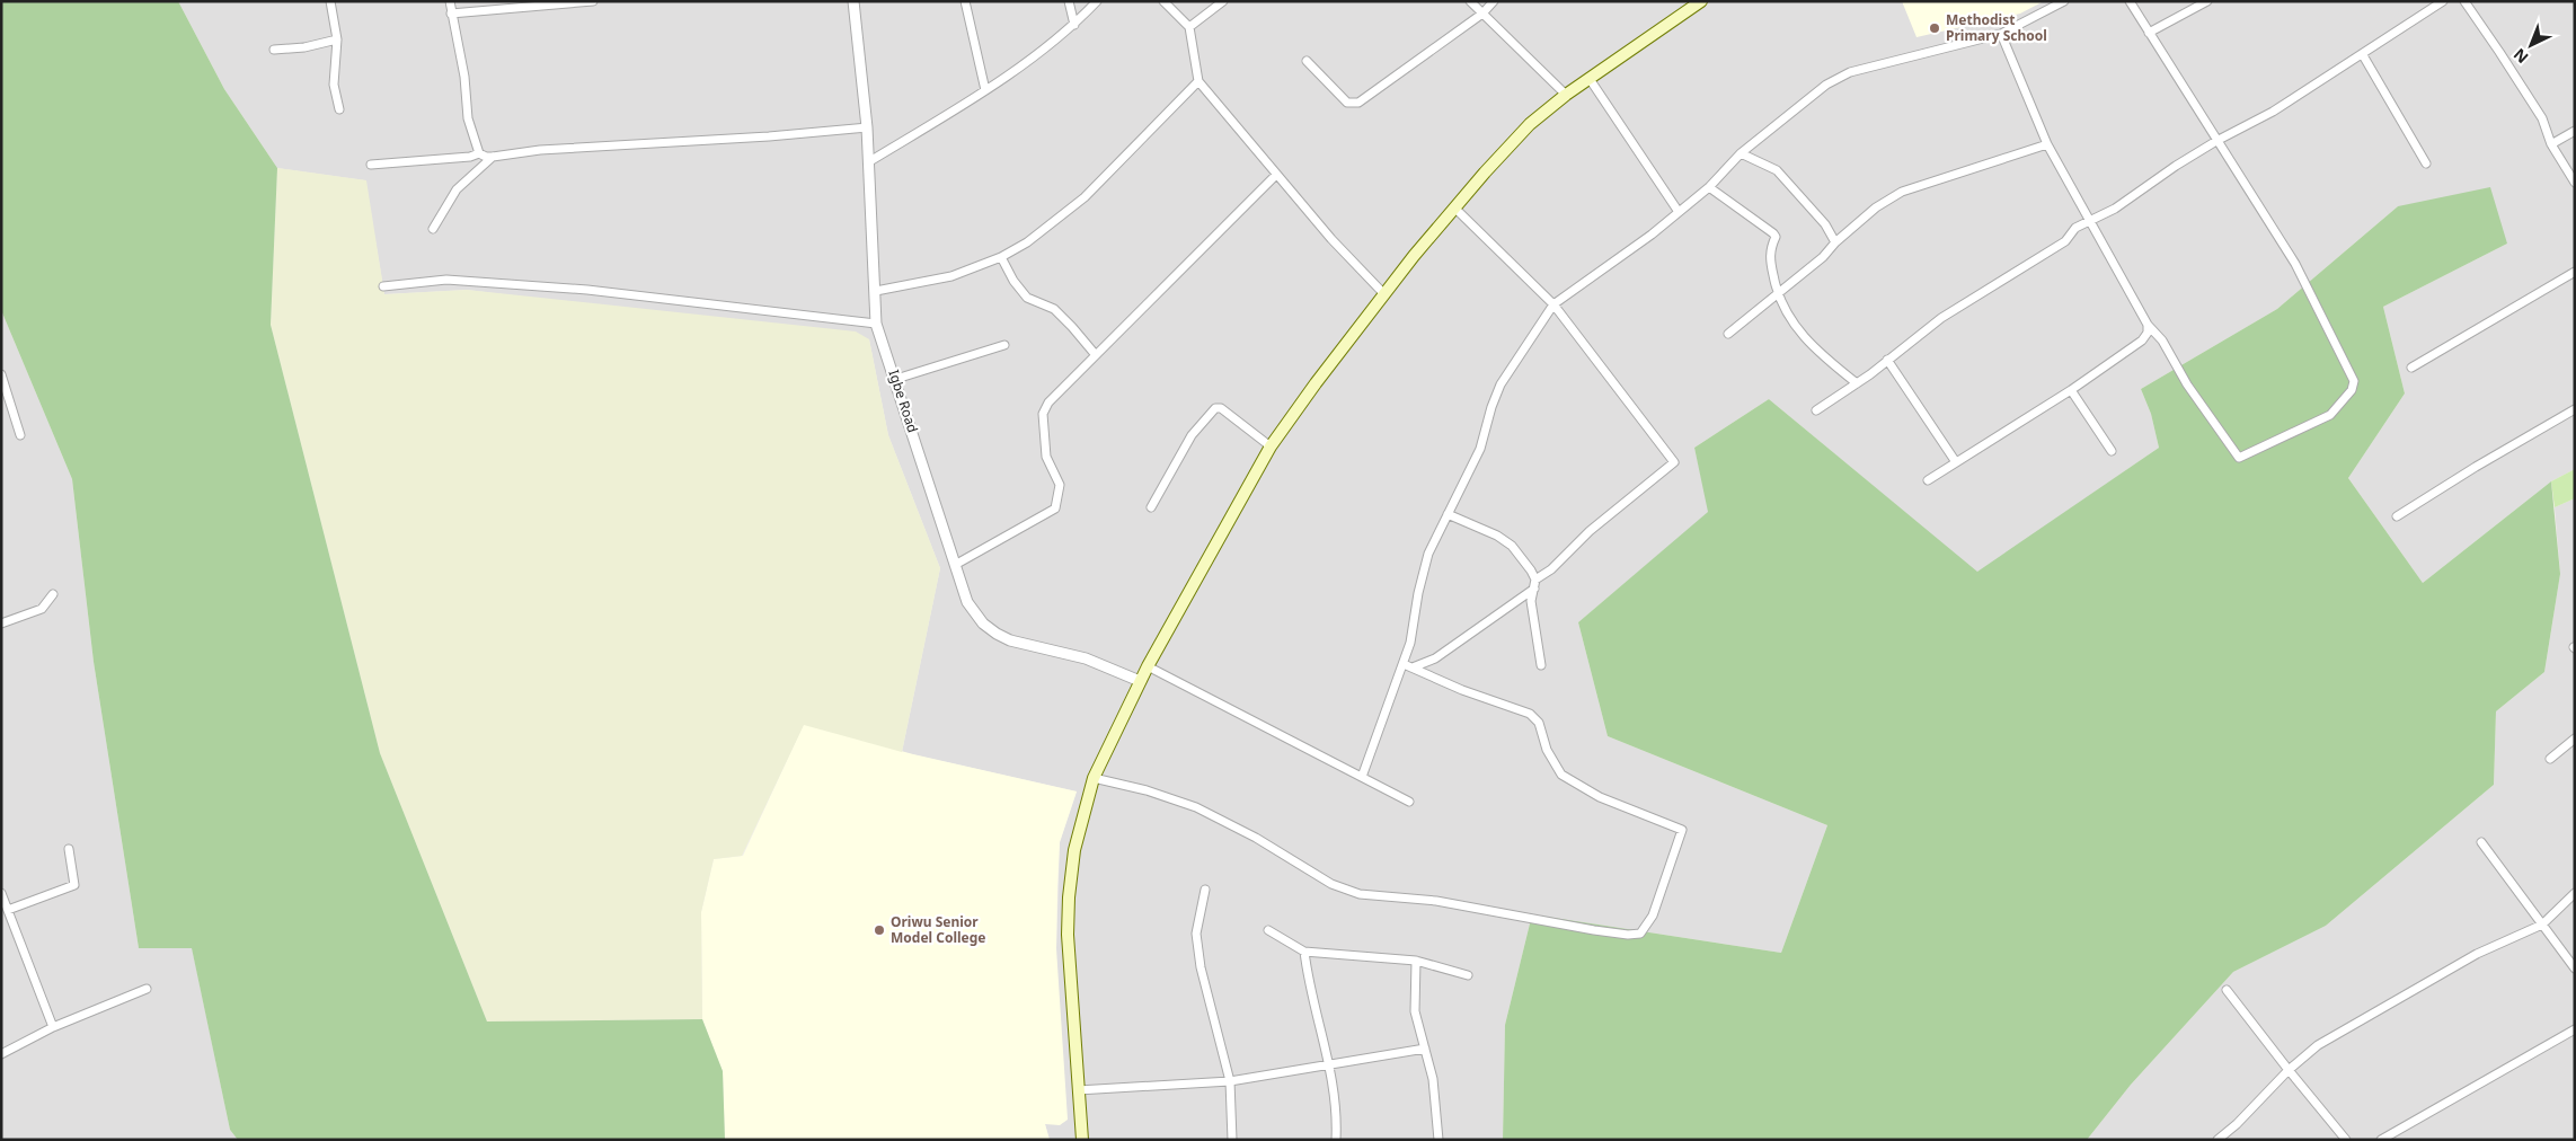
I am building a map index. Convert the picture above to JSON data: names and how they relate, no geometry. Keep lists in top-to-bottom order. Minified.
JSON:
{"streets":{"street":["Igbe Road"]},"places":["Methodist Primary School","Oriwu Senior Model College"],"north":"bottom left"}
